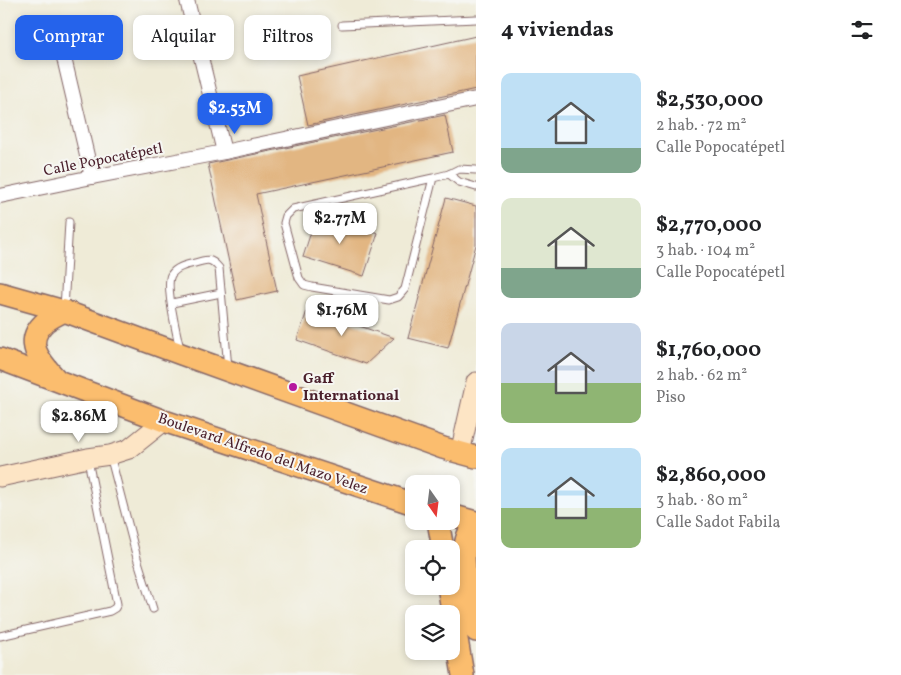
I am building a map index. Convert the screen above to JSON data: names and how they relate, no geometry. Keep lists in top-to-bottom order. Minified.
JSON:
{"streets":{"main road":["Boulevard Alfredo del Mazo Velez"],"street":["Calle Popocatépetl"]},"places":["Gaff International"],"north":"bottom","page":{"heading":"4 viviendas","chip":["Comprar","Alquilar","Filtros"],"list":[{"name":"$2,530,000","note":"2 hab. · 72 m² · Calle Popocatépetl"},{"name":"$2,770,000","note":"3 hab. · 104 m² · Calle Popocatépetl"},{"name":"$1,760,000","note":"2 hab. · 62 m² · Piso"},{"name":"$2,860,000","note":"3 hab. · 80 m² · Calle Sadot Fabila"}],"price":["$2.53M","$2.77M","$1.76M","$2.86M"]}}
